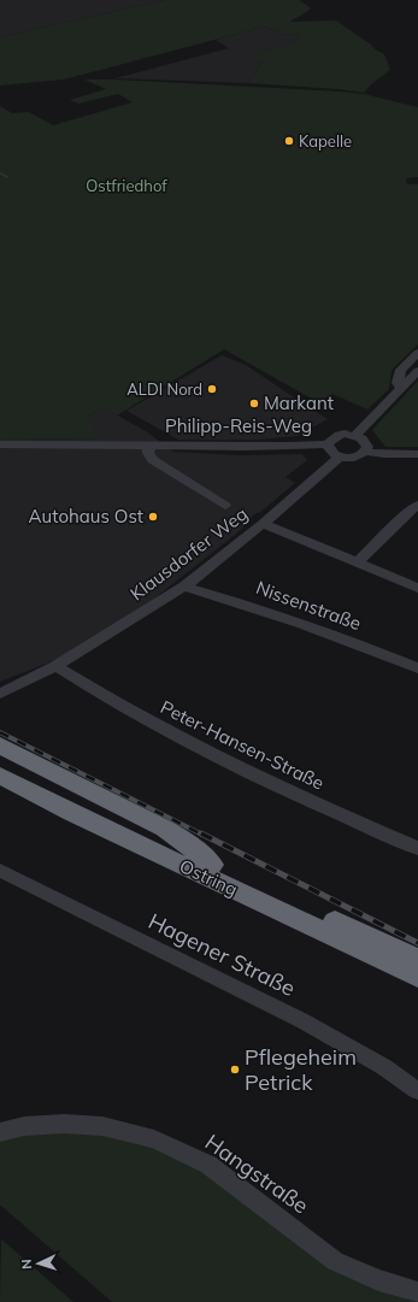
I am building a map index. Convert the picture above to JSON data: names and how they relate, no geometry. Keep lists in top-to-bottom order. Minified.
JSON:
{"streets":{"highway":["Ostring"],"street":["Philipp-Reis-Weg","Klausdorfer Weg","Nissenstraße","Peter-Hansen-Straße","Hagener Straße","Hangstraße"]},"crossings":[["Philipp-Reis-Weg","Klausdorfer Weg"],["Klausdorfer Weg","Nissenstraße"],["Klausdorfer Weg","Peter-Hansen-Straße"]],"parks":["Ostfriedhof"],"places":["Kapelle","ALDI Nord","Markant","Autohaus Ost","Pflegeheim Petrick"],"north":"left"}
